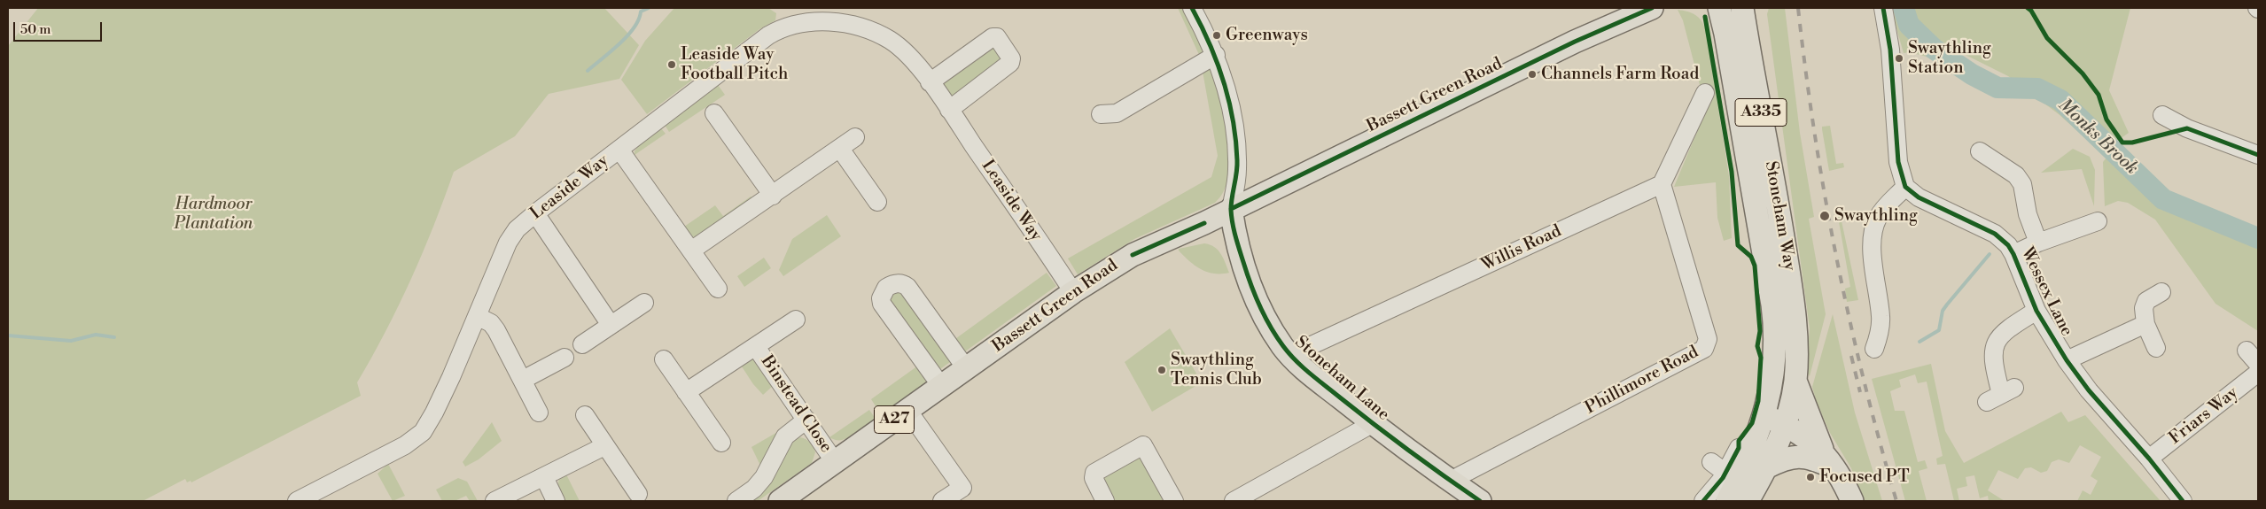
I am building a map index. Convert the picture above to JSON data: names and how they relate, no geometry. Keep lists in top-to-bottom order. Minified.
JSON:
{"streets":{"main road":["Bassett Green Road","A335","Stoneham Way","Stoneham Lane","A27"],"street":["Leaside Way","Willis Road","Wessex Lane","Phillimore Road","Binstead Close","Friars Way"]},"crossings":[["Bassett Green Road","Leaside Way"],["Bassett Green Road","Stoneham Lane"],["Bassett Green Road","Binstead Close"],["A335","Stoneham Way"],["Willis Road","Stoneham Lane"],["Willis Road","Phillimore Road"],["Wessex Lane","Friars Way"],["Stoneham Lane","Phillimore Road"]],"water":["Monks Brook"],"parks":["Hardmoor Plantation"],"places":["Greenways","Swaythling Station","Leaside Way Football Pitch","Channels Farm Road","Swaythling","Swaythling Tennis Club","Focused PT"],"scale_bar":"50 m"}
